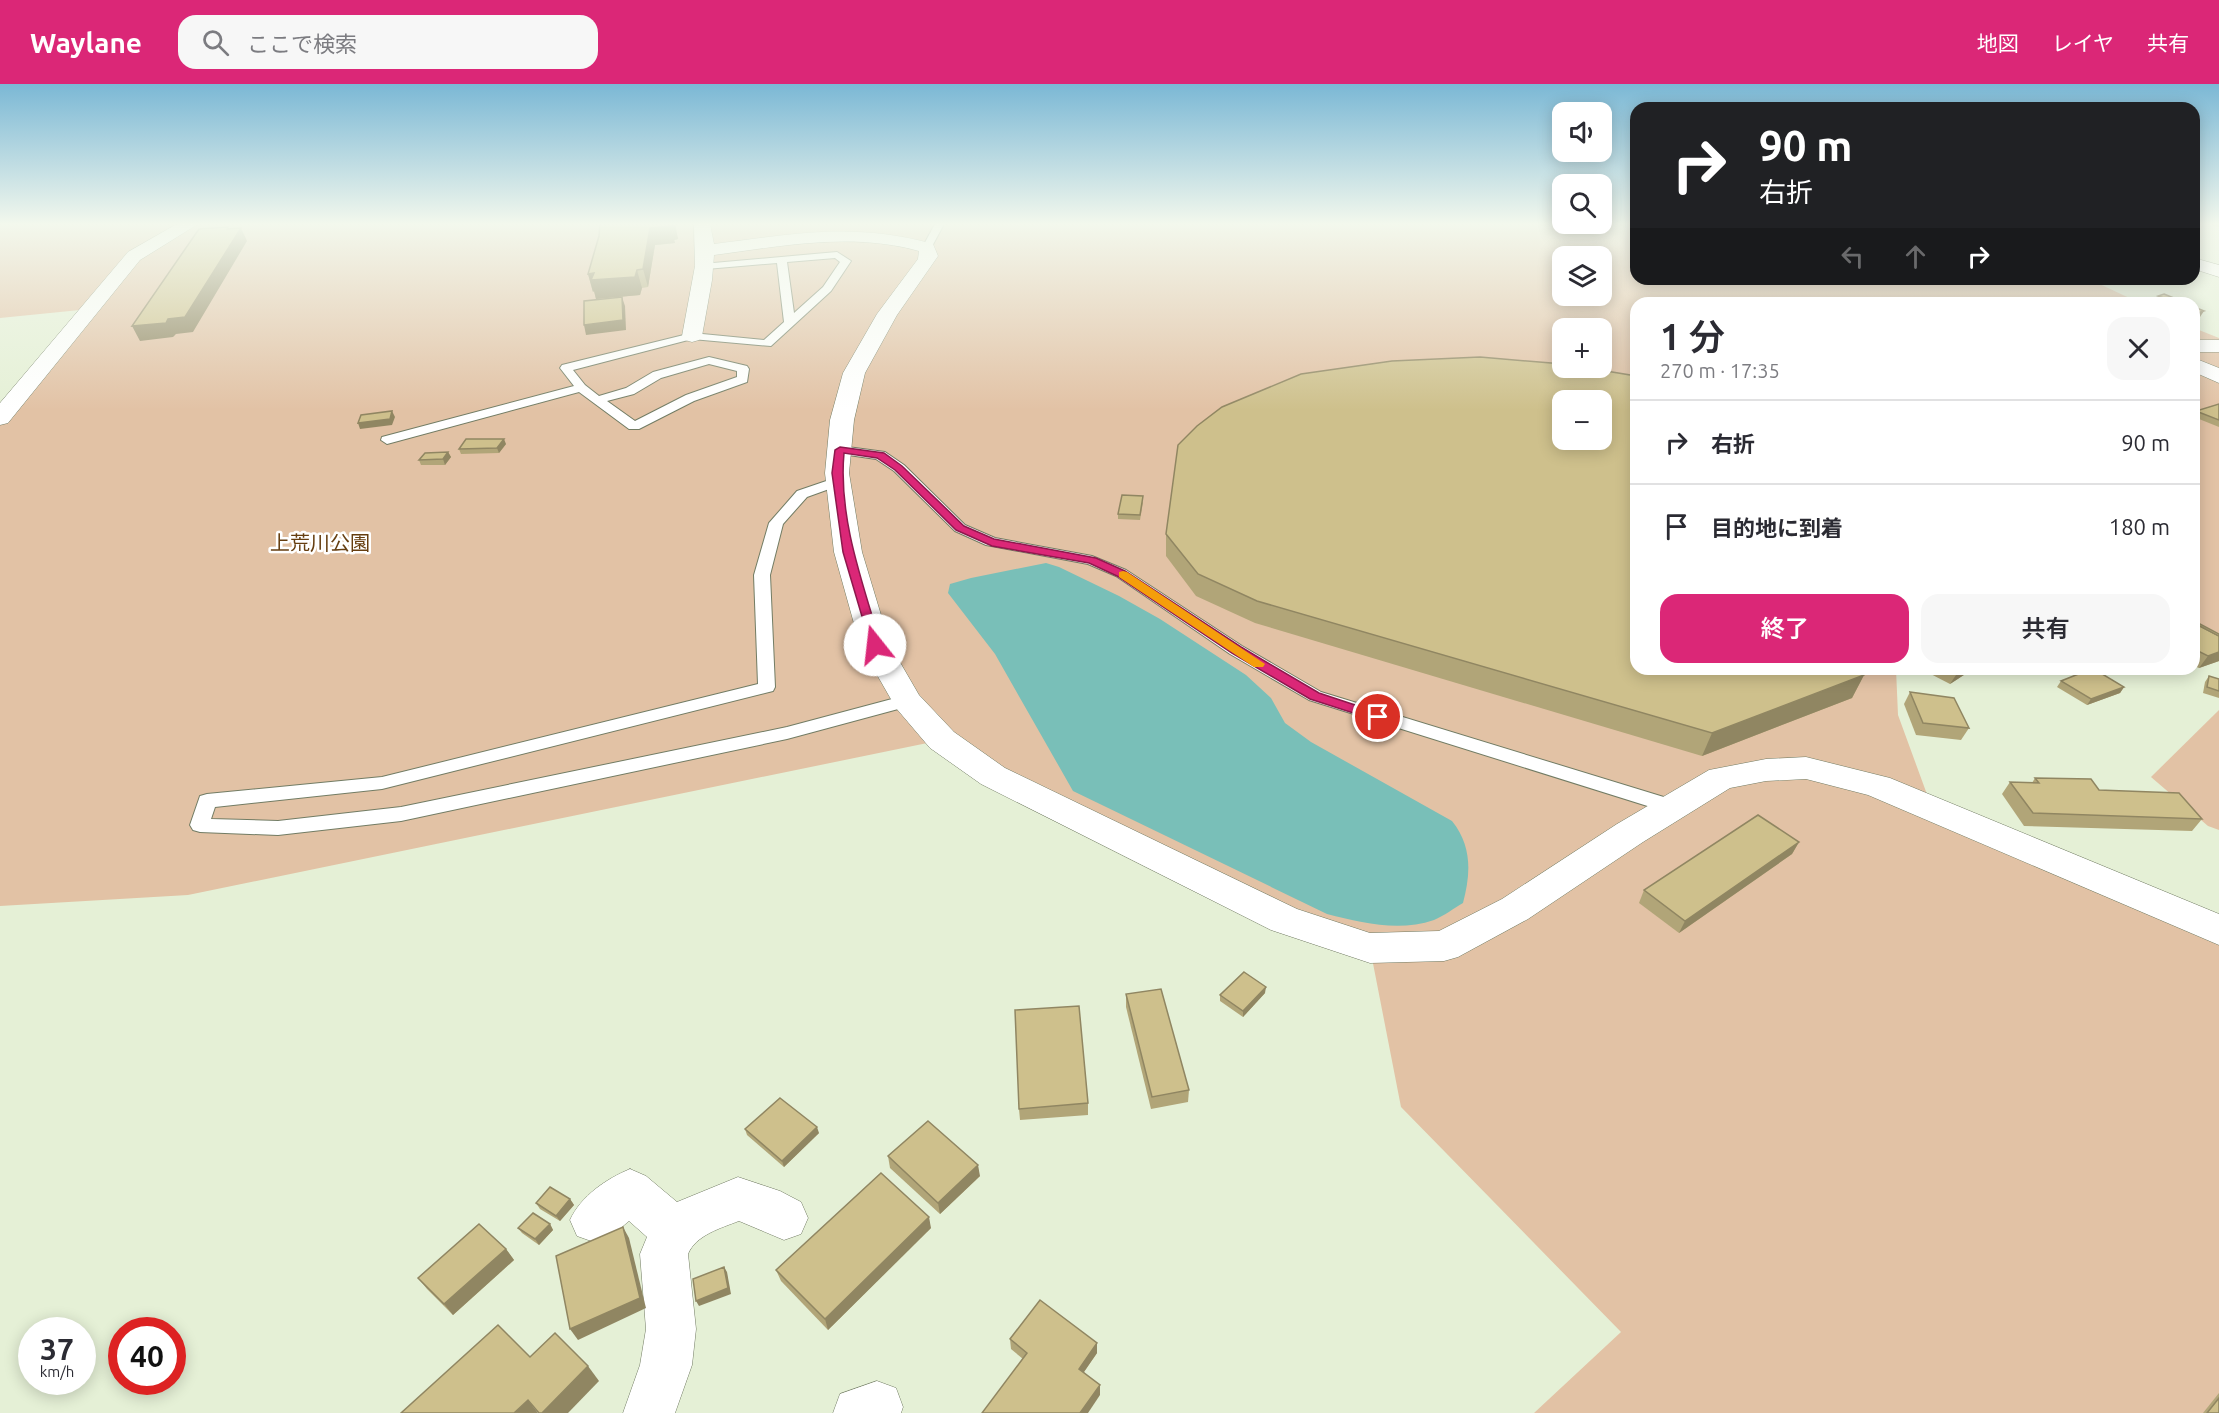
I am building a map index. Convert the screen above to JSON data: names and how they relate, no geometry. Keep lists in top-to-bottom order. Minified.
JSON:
{"parks":["上荒川公園"],"page":{"header":"Waylane","search":"ここで検索","nav":["地図","レイヤ","共有"],"map_buttons":["+","−"],"turn":["90 m","右折"],"heading":["1 分","270 m · 17:35"],"list":[{"name":"右折","value":"90 m"},{"name":"目的地に到着","value":"180 m"}],"buttons":["終了","共有"],"speed":"37 km/h","limit":"40"}}
